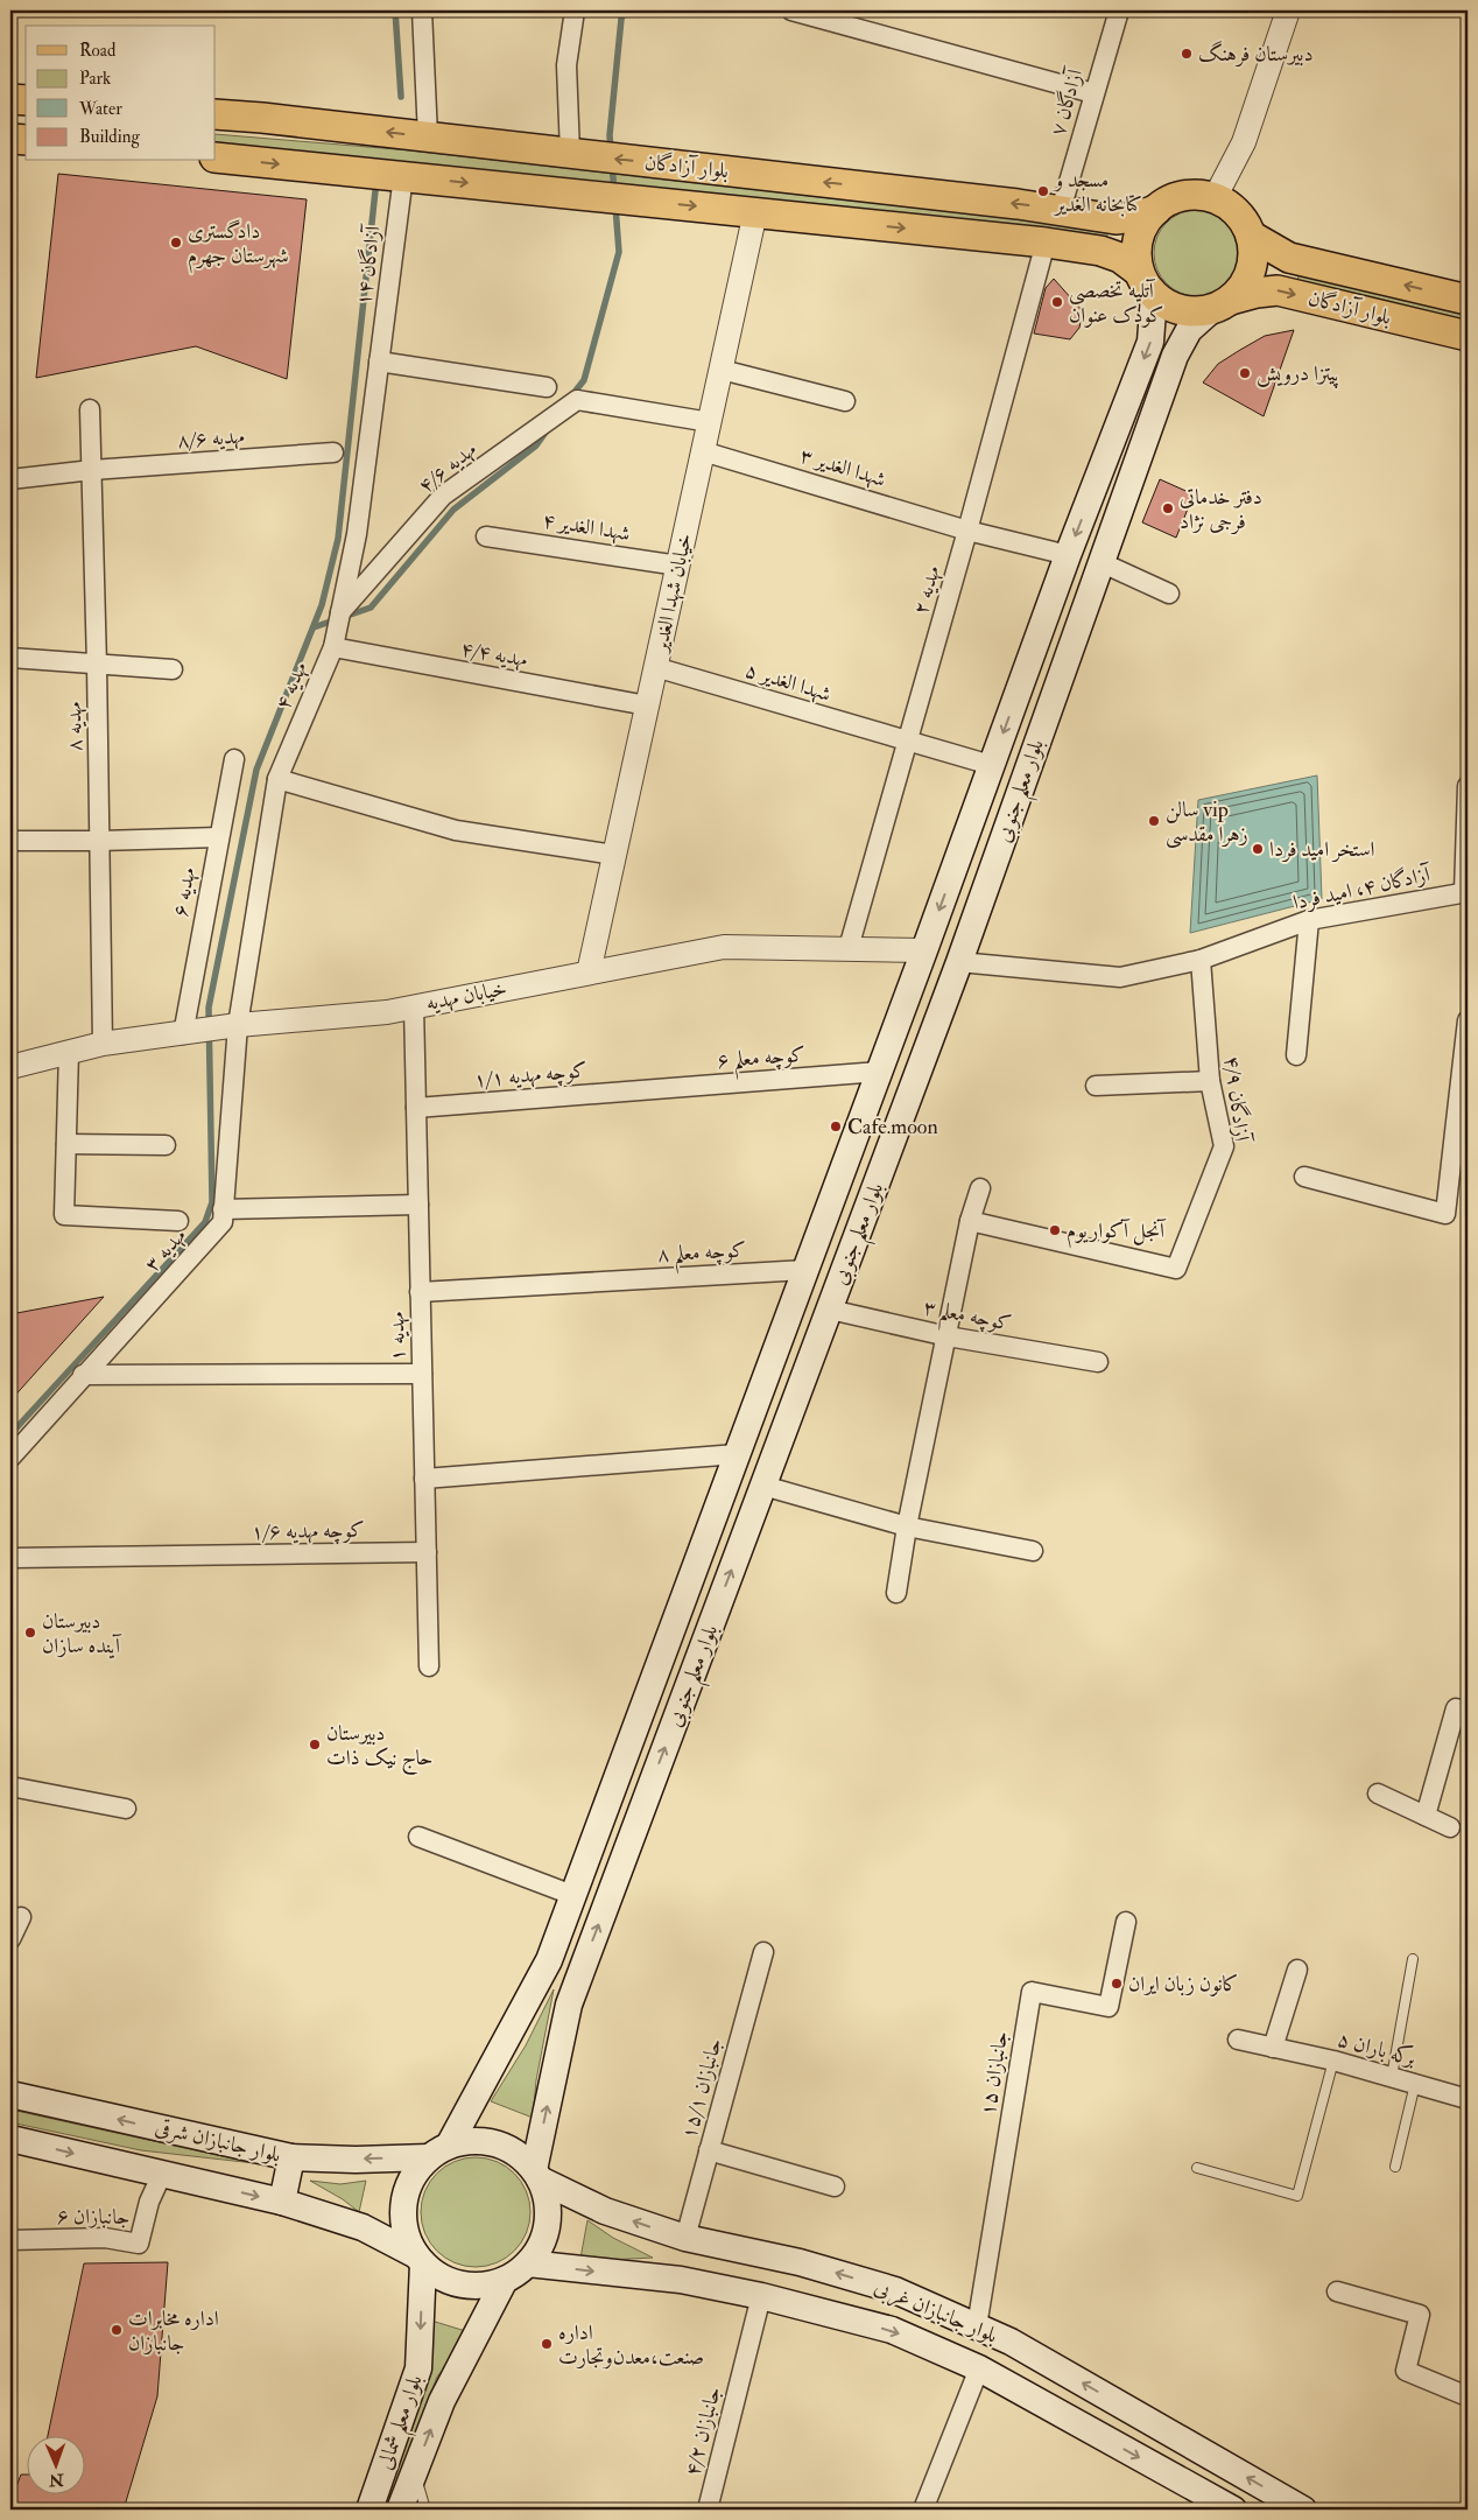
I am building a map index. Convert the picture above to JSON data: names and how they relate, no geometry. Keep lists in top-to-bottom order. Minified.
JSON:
{"streets":{"main road":["بلوار آزادگان","بلوار معلم جنوبی","بلوار جانبازان شرقی","بلوار جانبازان غربی","بلوار معلم شمالی"],"street":["آزادگان ۷","آزادگان ۱۴","مهدیه ۸/۶","مهدیه ۴/۶","شهدا الغدیر ۳","شهدا الغدیر ۴","مهدیه ۲","خیابان شهدا الغدیر","مهدیه ۴/۴","شهدا الغدیر ۵","مهدیه ۴","مهدیه ۸","آزادگان ۴، امید فردا","مهدیه ۶","خیابان مهدیه","کوچه معلم ۶","کوچه مهدیه ۱/۱","آزادگان ۴/۹","مهدیه ۳","کوچه معلم ۸","کوچه معلم ۳","مهدیه ۱","کوچه مهدیه ۱/۶","برکه باران ۵","جانبازان ۱۵","جانبازان ۱۵/۱","جانبازان ۶","جانبازان ۴/۲"]},"crossings":[["آزادگان ۷","بلوار آزادگان"],["بلوار آزادگان","آزادگان ۱۴"],["بلوار آزادگان","مهدیه ۲"],["بلوار آزادگان","خیابان شهدا الغدیر"],["بلوار آزادگان","بلوار معلم جنوبی"],["آزادگان ۱۴","مهدیه ۴"],["مهدیه ۸/۶","مهدیه ۸"],["مهدیه ۴/۶","خیابان شهدا الغدیر"],["مهدیه ۴/۶","مهدیه ۴"],["شهدا الغدیر ۳","مهدیه ۲"],["شهدا الغدیر ۳","خیابان شهدا الغدیر"],["شهدا الغدیر ۳","بلوار معلم جنوبی"],["شهدا الغدیر ۴","خیابان شهدا الغدیر"],["مهدیه ۲","شهدا الغدیر ۵"],["مهدیه ۲","خیابان مهدیه"],["خیابان شهدا الغدیر","مهدیه ۴/۴"],["خیابان شهدا الغدیر","شهدا الغدیر ۵"],["خیابان شهدا الغدیر","خیابان مهدیه"],["مهدیه ۴/۴","مهدیه ۴"],["شهدا الغدیر ۵","بلوار معلم جنوبی"],["مهدیه ۴","خیابان مهدیه"],["مهدیه ۴","مهدیه ۳"],["مهدیه ۸","خیابان مهدیه"],["بلوار معلم جنوبی","آزادگان ۴، امید فردا"],["بلوار معلم جنوبی","خیابان مهدیه"],["بلوار معلم جنوبی","کوچه معلم ۶"],["بلوار معلم جنوبی","کوچه معلم ۸"],["بلوار معلم جنوبی","کوچه معلم ۳"],["بلوار معلم جنوبی","بلوار جانبازان شرقی"],["بلوار معلم جنوبی","بلوار جانبازان غربی"],["بلوار معلم جنوبی","بلوار معلم شمالی"],["آزادگان ۴، امید فردا","آزادگان ۴/۹"],["مهدیه ۶","خیابان مهدیه"],["خیابان مهدیه","مهدیه ۳"],["خیابان مهدیه","مهدیه ۱"],["کوچه معلم ۶","کوچه مهدیه ۱/۱"],["کوچه مهدیه ۱/۱","مهدیه ۱"],["کوچه معلم ۸","مهدیه ۱"],["مهدیه ۱","کوچه مهدیه ۱/۶"],["جانبازان ۱۵","بلوار جانبازان غربی"],["جانبازان ۱۵/۱","بلوار جانبازان غربی"],["بلوار جانبازان شرقی","بلوار جانبازان غربی"],["بلوار جانبازان شرقی","بلوار معلم شمالی"],["بلوار جانبازان غربی","بلوار معلم شمالی"],["بلوار جانبازان غربی","جانبازان ۴/۲"]],"places":["دبیرستان فرهنگ","مسجد و کتابخانه الغدیر","دادگستری شهرستان جهرم","آتلیه تخصصی کودک عنوان","پیتزا درویش","دفتر خدماتی فرجی نژاد","سالن vip زهرا مقدسی","استخر امید فردا","Cafe.moon","آنجل آکواریوم","دبیرستان آینده سازان","دبیرستان حاج نیک ذات","کانون زبان ایران","اداره مخابرات جانبازان","اداره صنعت،معدن‌و‌تجارت"],"legend":["Road","Park","Water","Building"],"north":"bottom"}
